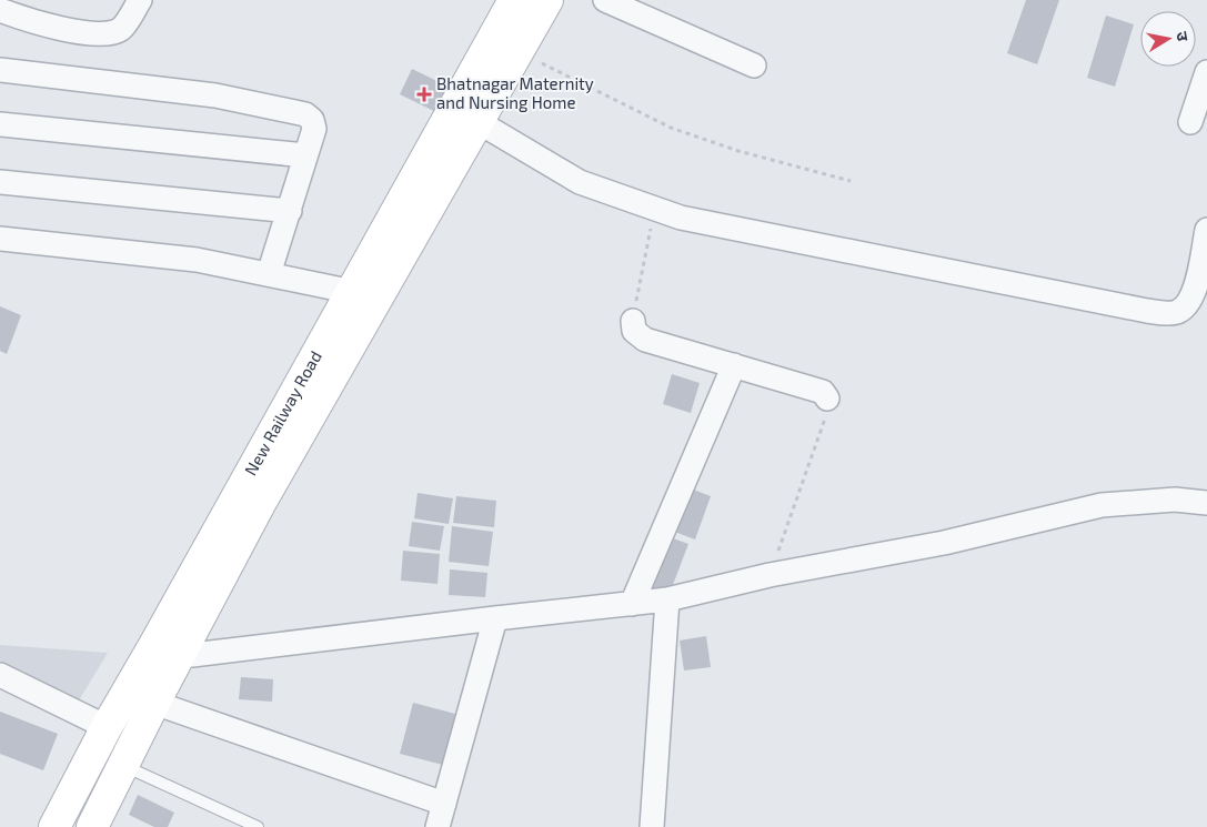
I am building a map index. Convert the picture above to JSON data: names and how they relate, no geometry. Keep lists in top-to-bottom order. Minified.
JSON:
{"streets":{"main road":["New Railway Road"]},"places":{"health":["Bhatnagar Maternity and Nursing Home"]},"north":"right"}
